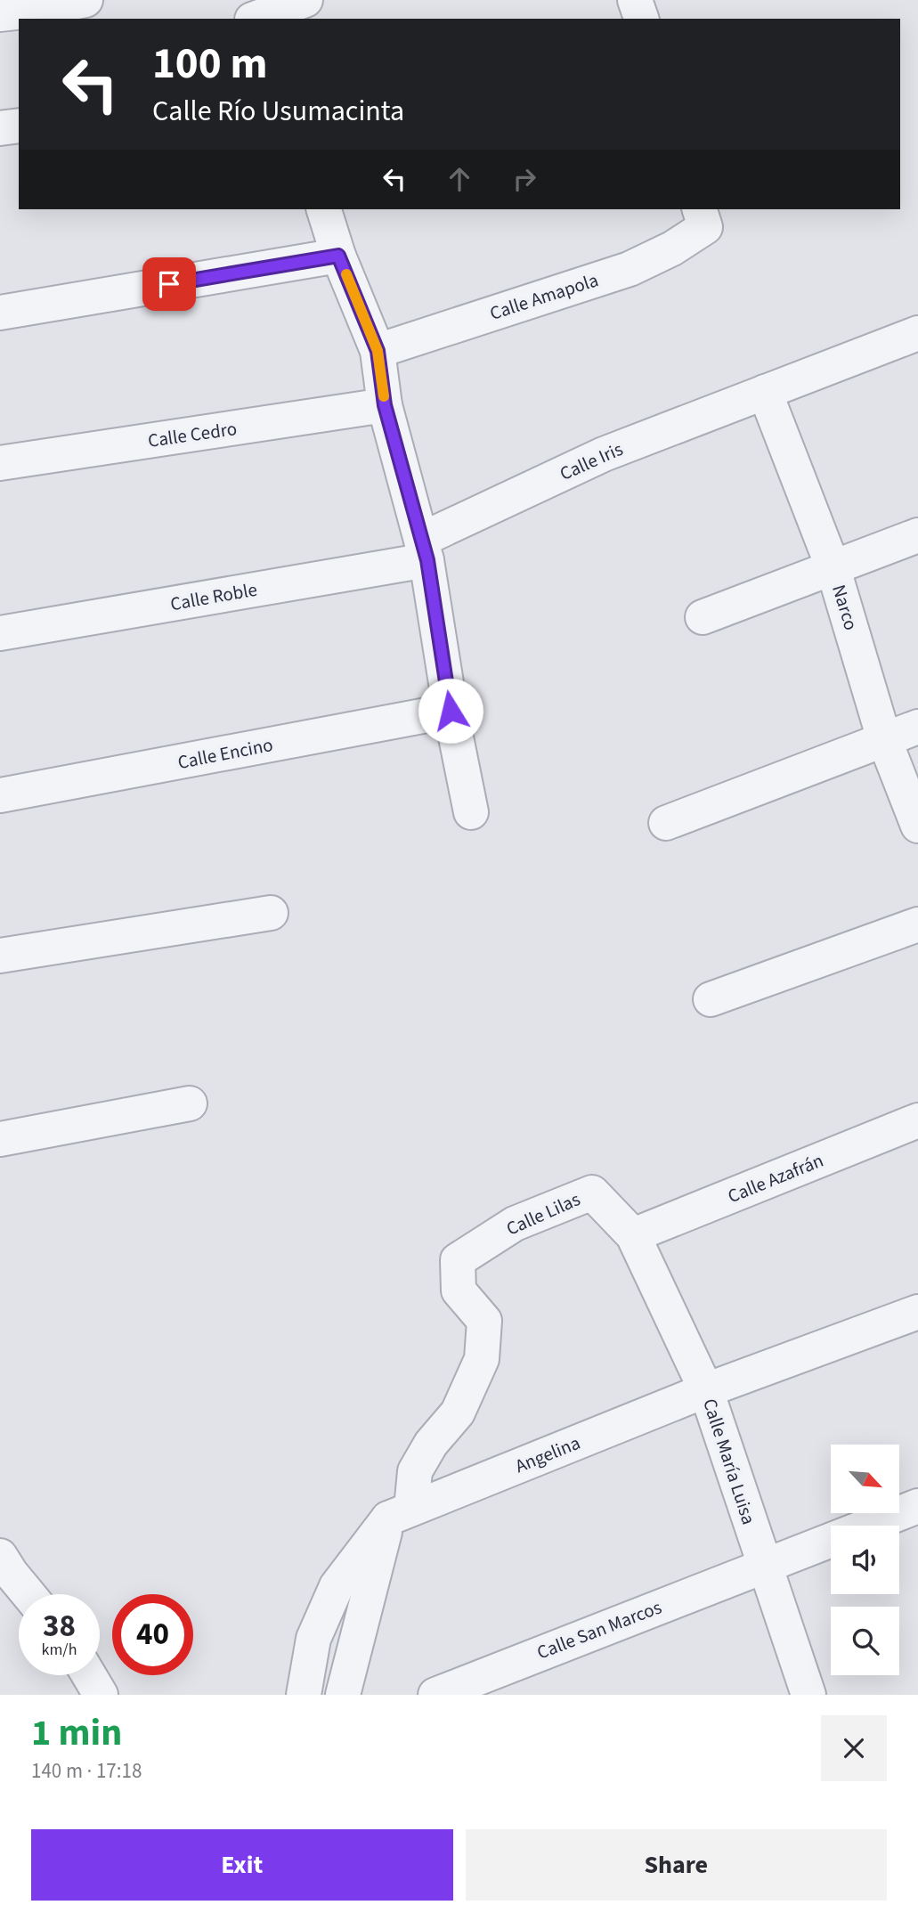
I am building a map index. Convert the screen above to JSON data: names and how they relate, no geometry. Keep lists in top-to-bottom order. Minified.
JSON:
{"streets":{"street":["Calle Amapola","Calle Cedro","Calle Iris","Calle Roble","Narco","Calle Encino","Calle Azafrán","Calle Lilas","Angelina","Calle María Luisa","Calle San Marcos"]},"crossings":[["Calle Iris","Calle Roble"],["Calle Iris","Narco"],["Calle Azafrán","Calle Lilas"],["Calle Azafrán","Calle María Luisa"],["Calle Lilas","Angelina"],["Calle Lilas","Calle María Luisa"],["Angelina","Calle María Luisa"],["Calle María Luisa","Calle San Marcos"]],"north":"bottom right","page":{"turn":["100 m","Calle Río Usumacinta"],"speed":"38 km/h","limit":"40","heading":["1 min","140 m · 17:18"],"buttons":["Exit","Share"]}}
